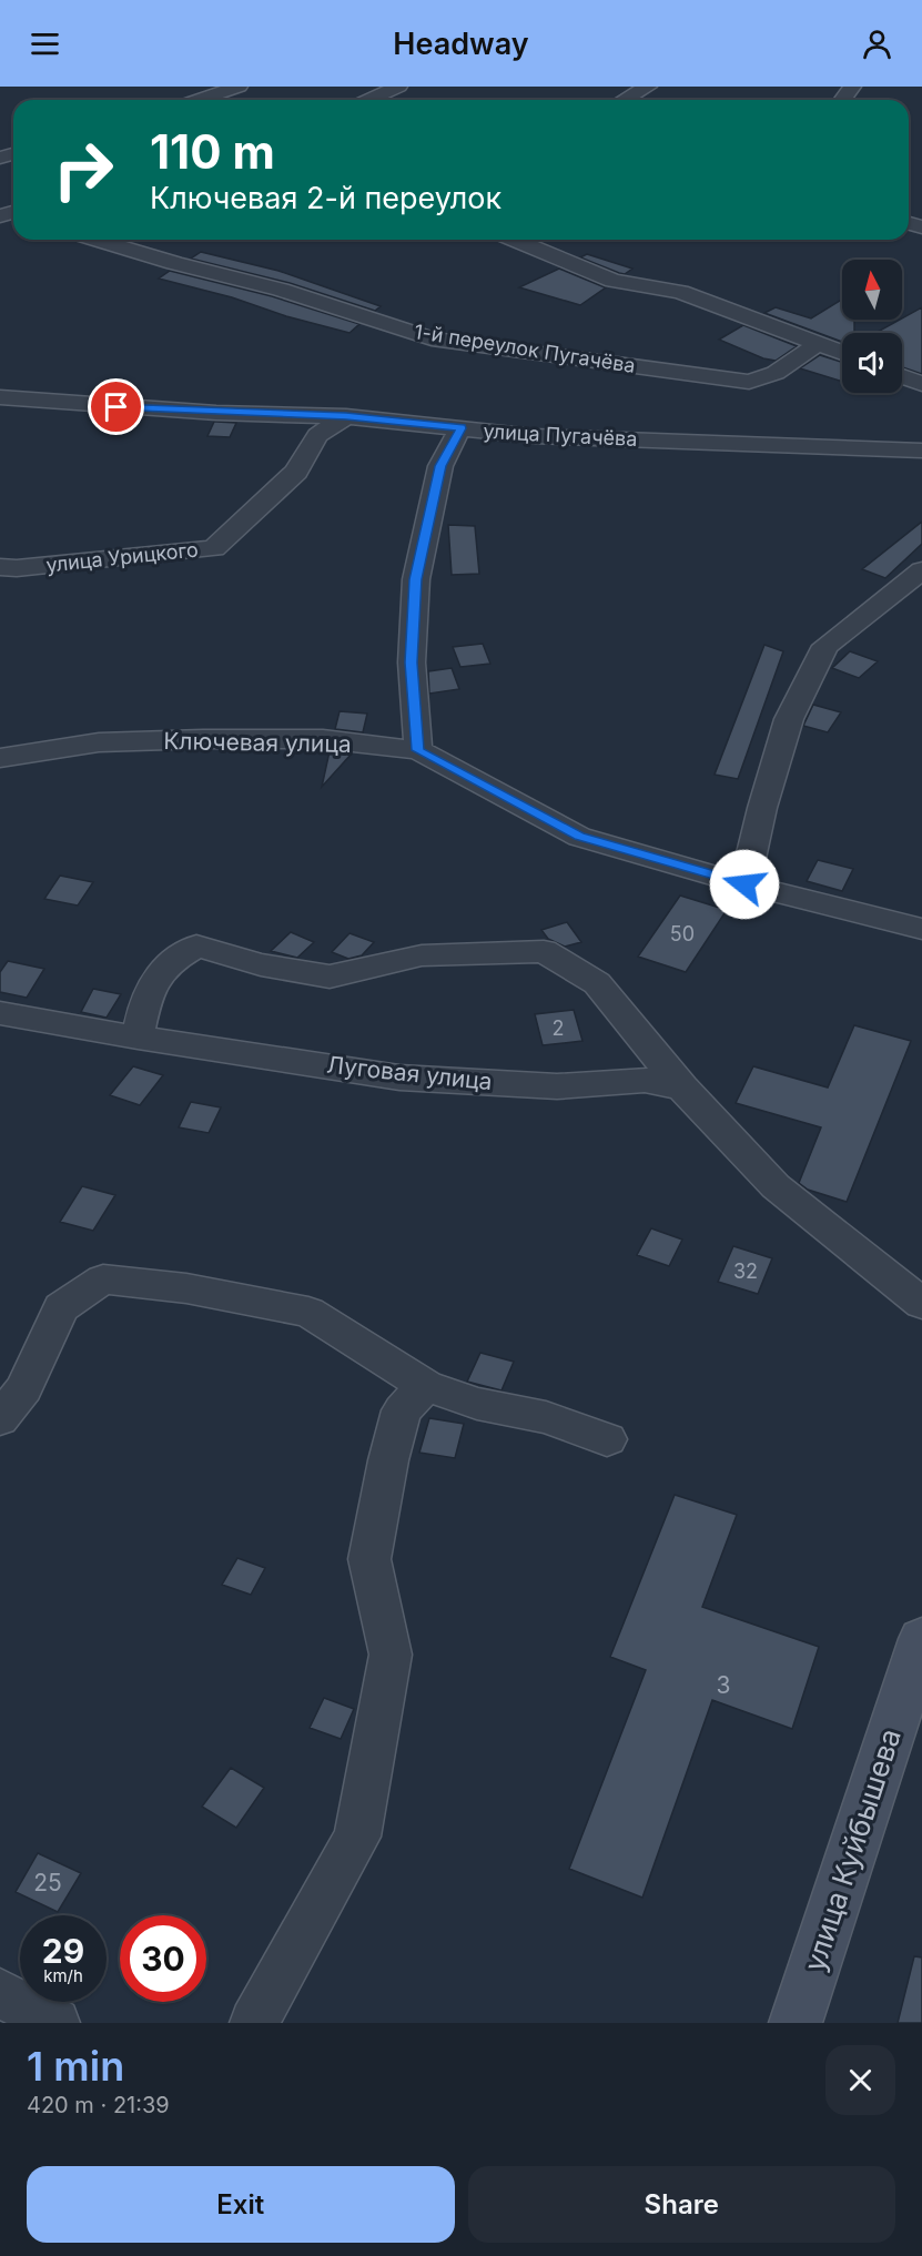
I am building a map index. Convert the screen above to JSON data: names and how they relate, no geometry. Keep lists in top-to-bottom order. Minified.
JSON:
{"streets":{"main road":["улица Куйбышева"],"street":["1-й переулок Пугачёва","улица Пугачёва","улица Урицкого","Ключевая улица","Луговая улица"]},"crossings":[["улица Пугачёва","улица Урицкого"]],"house_numbers":["50","2","32","3","25"],"north":"top","page":{"header":"Headway","turn":["110 m","Ключевая 2-й переулок"],"speed":"29 km/h","limit":"30","heading":["1 min","420 m · 21:39"],"buttons":["Exit","Share"]}}
